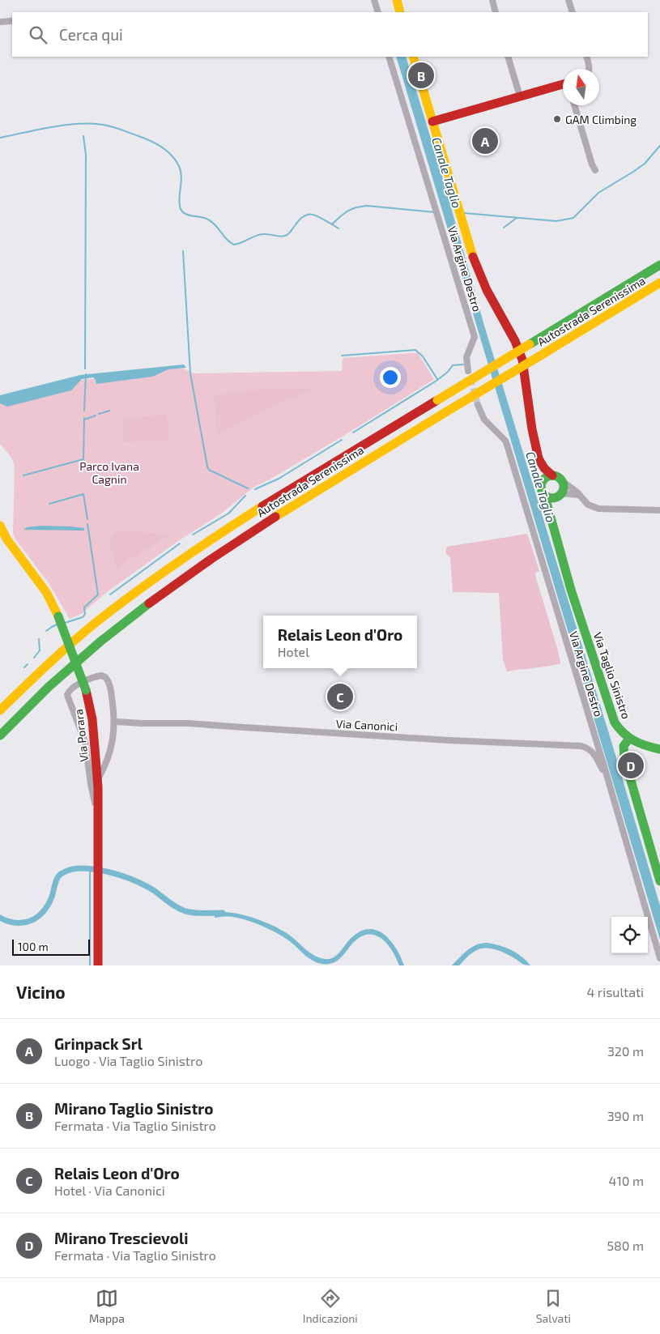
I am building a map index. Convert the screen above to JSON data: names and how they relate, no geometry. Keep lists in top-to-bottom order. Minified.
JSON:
{"streets":{"main road":["Autostrada Serenissima","Via Taglio Sinistro","Via Porara"],"street":["Via Argine Destro","Via Canonici"]},"crossings":[["Via Argine Destro","Via Canonici"]],"water":["Canale Taglio"],"parks":["Parco Ivana Cagnin"],"places":["GAM Climbing"],"scale_bar":"100 m","north":"top","page":{"search":"Cerca qui","pins":["B","A","C","D"],"popup":["Relais Leon d'Oro","Hotel"],"scale":"100 m","heading":["Vicino","4 risultati"],"list":[{"mark":"A","name":"Grinpack Srl","note":"Luogo · Via Taglio Sinistro","value":"320 m"},{"mark":"B","name":"Mirano Taglio Sinistro","note":"Fermata · Via Taglio Sinistro","value":"390 m"},{"mark":"C","name":"Relais Leon d'Oro","note":"Hotel · Via Canonici","value":"410 m"},{"mark":"D","name":"Mirano Trescievoli","note":"Fermata · Via Taglio Sinistro","value":"580 m"}],"nav":["Mappa","Indicazioni","Salvati"]}}
